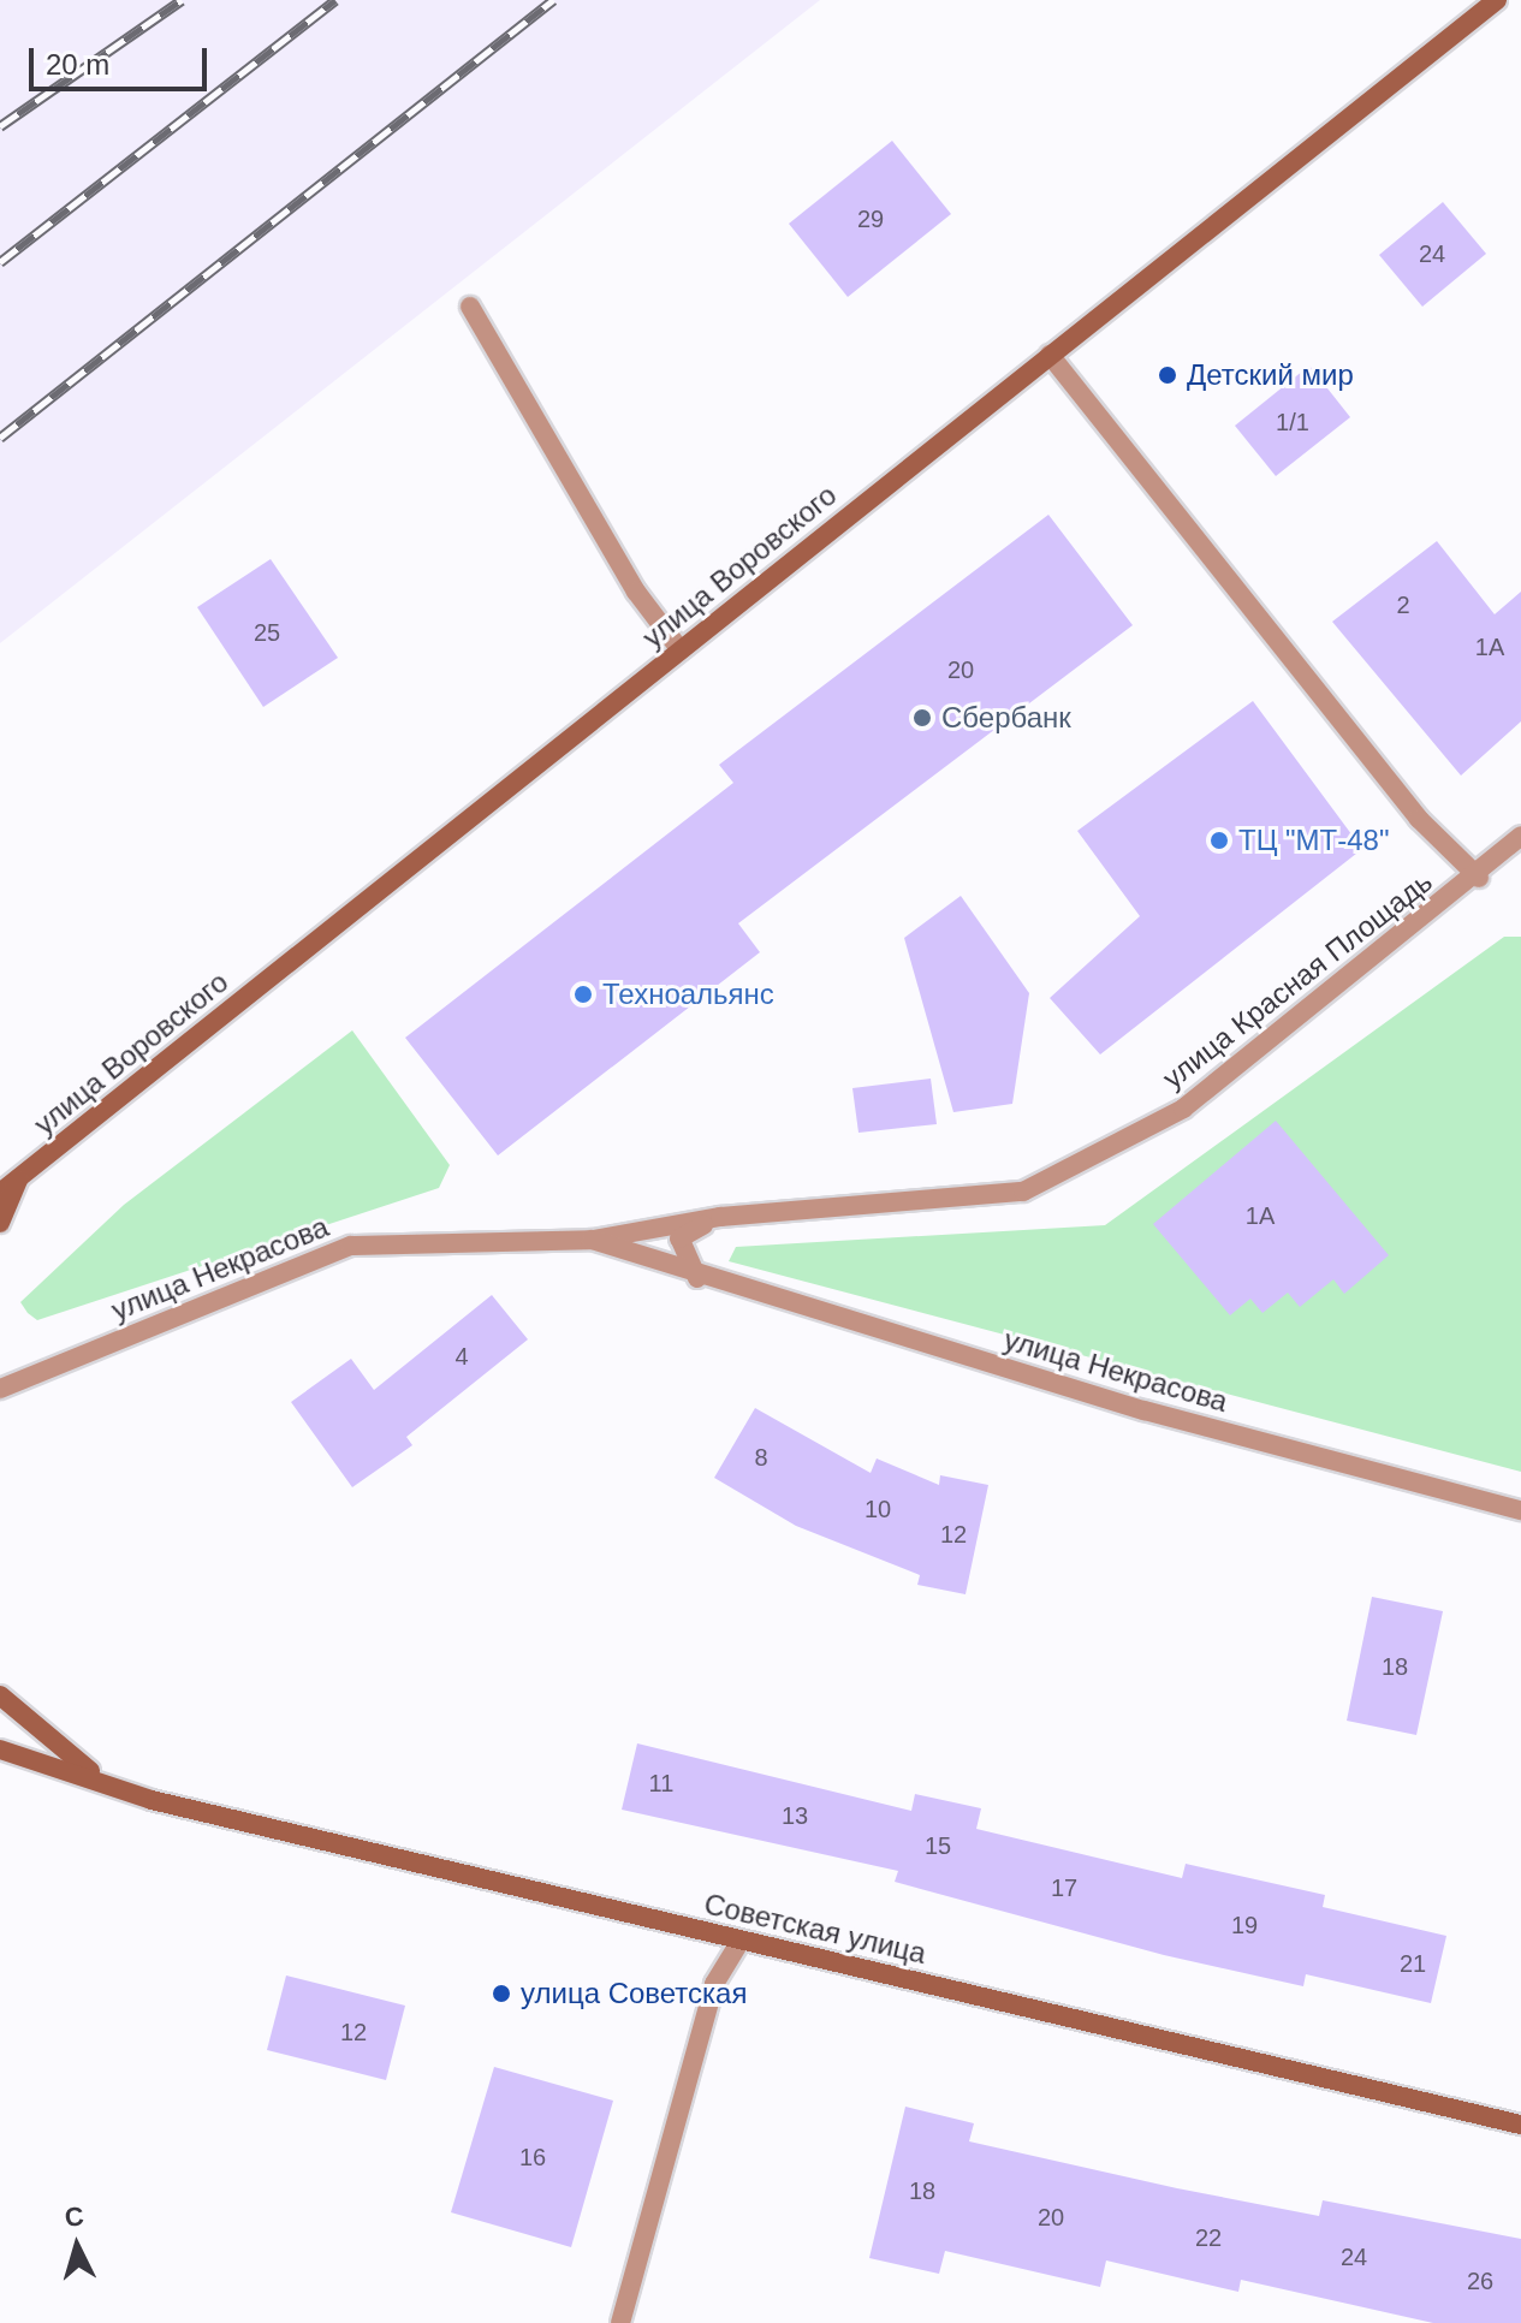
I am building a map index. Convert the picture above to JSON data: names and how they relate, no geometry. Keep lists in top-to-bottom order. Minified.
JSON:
{"streets":{"main road":["улица Воровского","Советская улица"],"street":["улица Красная Площадь","улица Некрасова"]},"crossings":[["улица Красная Площадь","улица Некрасова"]],"places":["Детский мир","Сбербанк","ТЦ \"МТ-48\"","Техноальянс","улица Советская"],"house_numbers":["29","24","1/1","2","25","1А","20","1А","4","8","10","12","18","11","13","15","17","19","21","12","16","18","20","22","24","26"],"scale_bar":"20 m","north":"top"}
